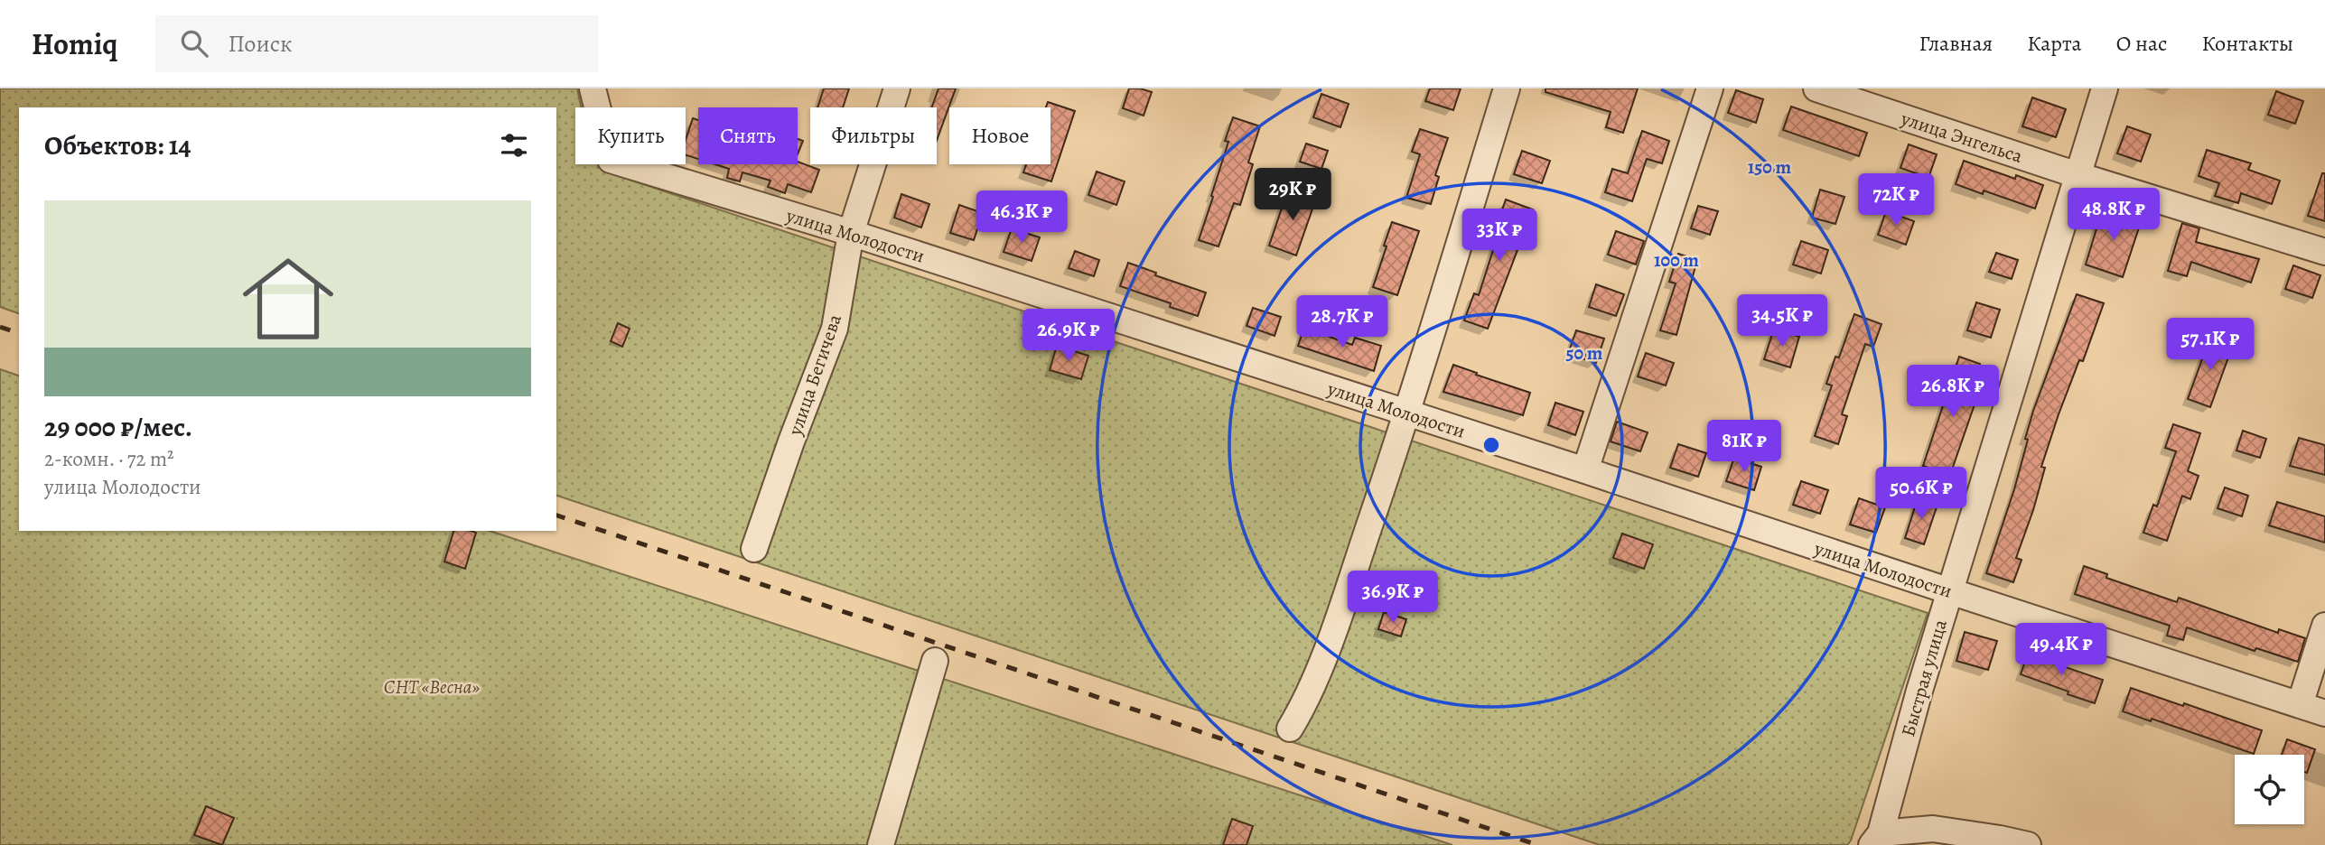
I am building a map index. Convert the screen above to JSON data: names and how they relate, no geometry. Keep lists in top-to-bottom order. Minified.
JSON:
{"streets":{"street":["улица Энгельса","улица Молодости","улица Бегичева","Быстрая улица"]},"crossings":[["улица Энгельса","Быстрая улица"],["улица Молодости","улица Бегичева"],["улица Молодости","Быстрая улица"]],"parks":["СНТ «Весна»"],"page":{"header":"Homiq","search":"Поиск","nav":["Главная","Карта","О нас","Контакты"],"chip":["Купить","Снять","Фильтры","Новое"],"heading":"Объектов: 14","price":["29K ₽","72K ₽","48.8K ₽","46.3K ₽","33K ₽","34.5K ₽","28.7K ₽","26.9K ₽","57.1K ₽","26.8K ₽","81K ₽","50.6K ₽","36.9K ₽","49.4K ₽"],"list":[{"name":"29 000 ₽/мес.","note":"2-комн. · 72 m² · улица Молодости"}]},"rings":["150 m","100 m","50 m"]}
